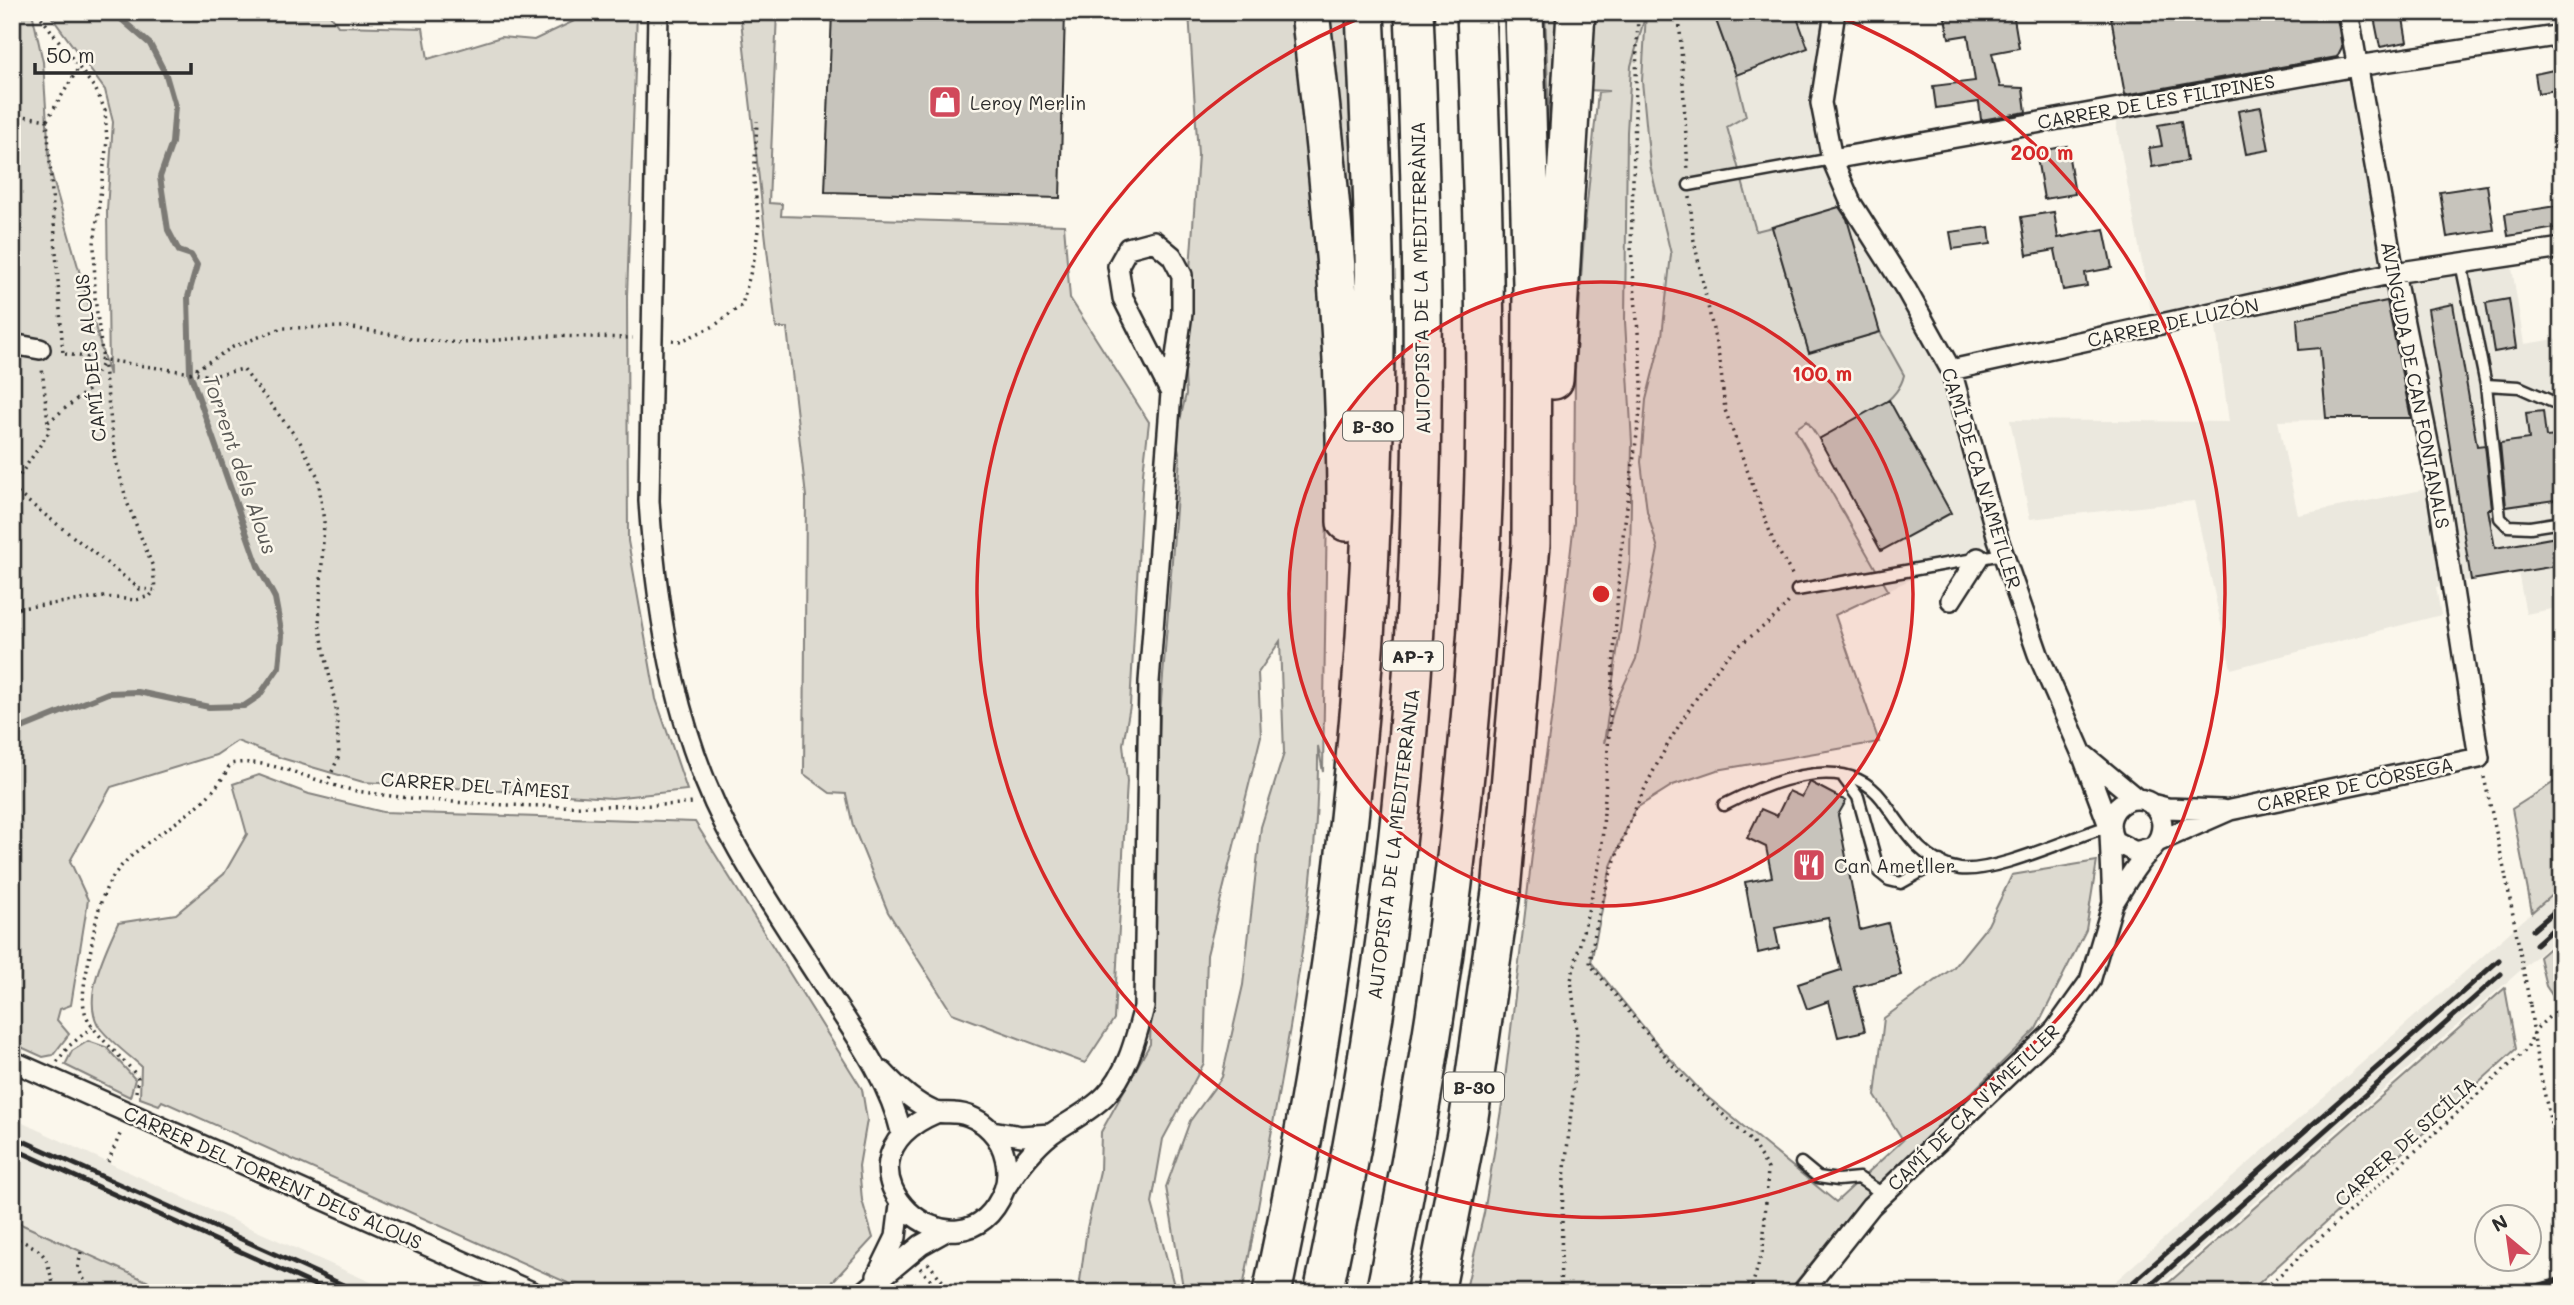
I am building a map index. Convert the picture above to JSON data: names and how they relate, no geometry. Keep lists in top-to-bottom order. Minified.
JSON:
{"streets":{"highway":["AUTOPISTA DE LA MEDITERRÀNIA","B-30","AP-7"],"street":["CARRER DE LES FILIPINES","CARRER DE LUZÓN","AVINGUDA DE CAN FONTANALS","CAMÍ DE CA N'AMETLLER","CARRER DE CÒRSEGA","CARRER DEL TORRENT DELS ALOUS"],"path":["CAMÍ DELS ALOUS","CARRER DEL TÀMESI","CARRER DE SICÍLIA"]},"crossings":[["CARRER DE LES FILIPINES","AVINGUDA DE CAN FONTANALS"],["CARRER DE LES FILIPINES","CAMÍ DE CA N'AMETLLER"],["CARRER DE LUZÓN","AVINGUDA DE CAN FONTANALS"],["CARRER DE LUZÓN","CAMÍ DE CA N'AMETLLER"],["AVINGUDA DE CAN FONTANALS","CARRER DE CÒRSEGA"],["CAMÍ DE CA N'AMETLLER","CARRER DE CÒRSEGA"]],"water":["Torrent dels Alous"],"places":{"shop":["Leroy Merlin"],"restaurant":["Can Ametller"]},"scale_bar":"50 m","north":"top left","rings":["200 m","100 m"]}
